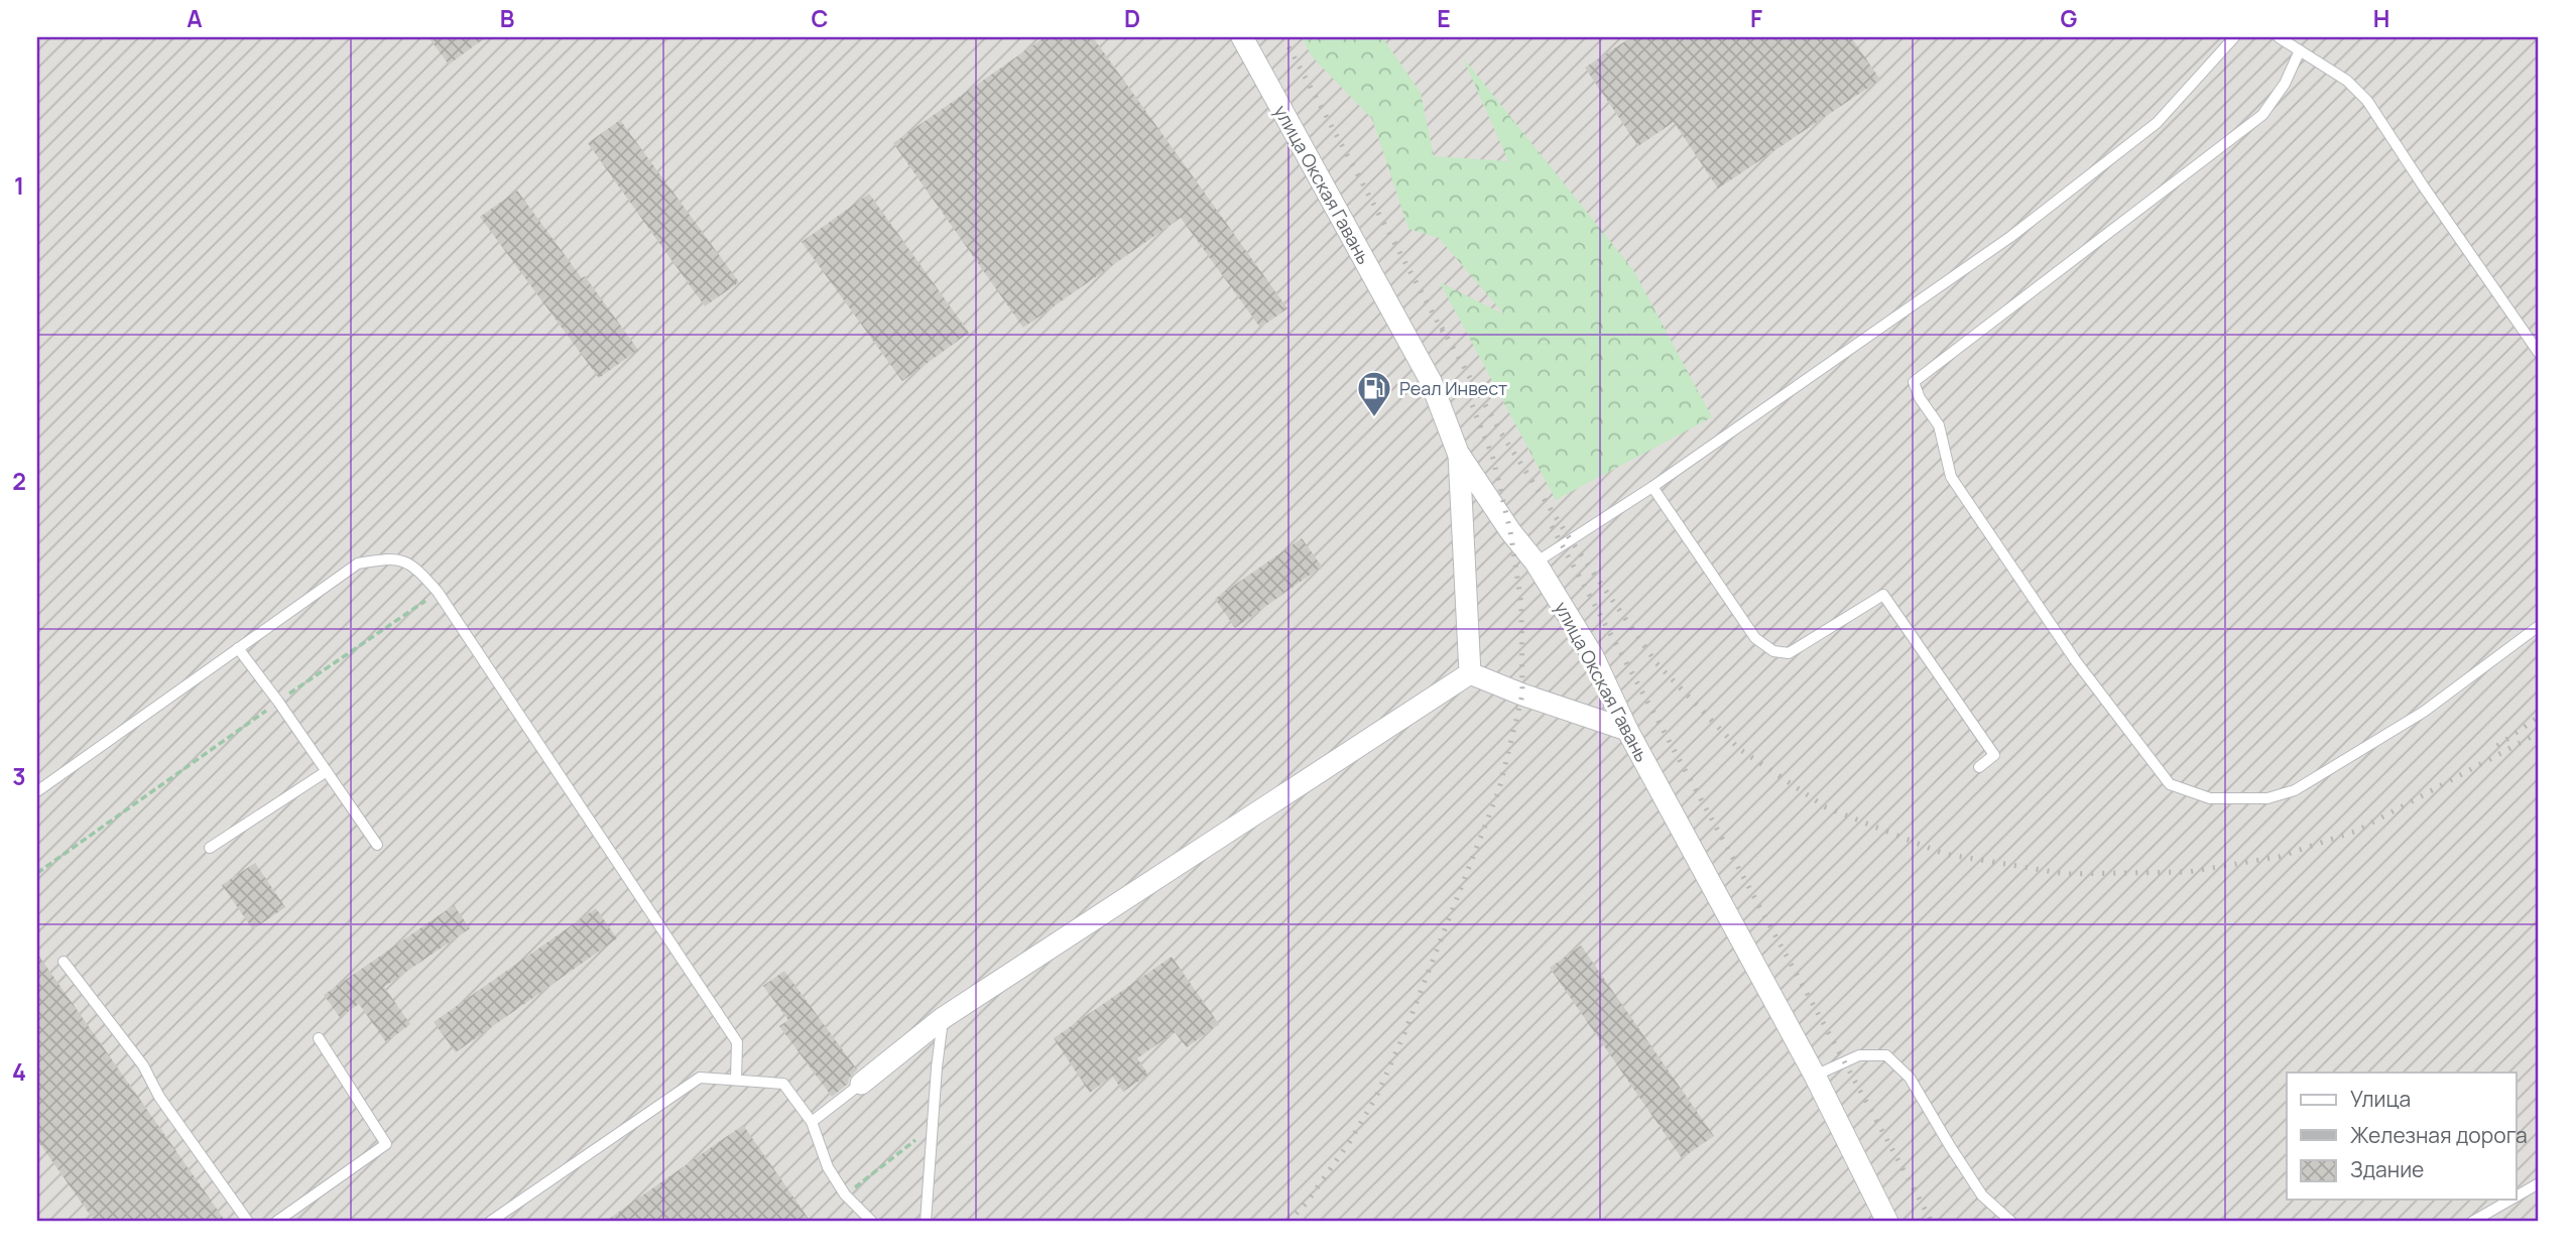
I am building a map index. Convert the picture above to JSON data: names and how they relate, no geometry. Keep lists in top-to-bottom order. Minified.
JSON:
{"streets":{"street":["улица Окская Гавань"]},"places":{"fuel station":["Реал Инвест"]},"legend":["Улица","Железная дорога","Здание"],"grid":{"columns":["A","B","C","D","E","F","G","H"],"rows":["1","2","3","4"]}}
